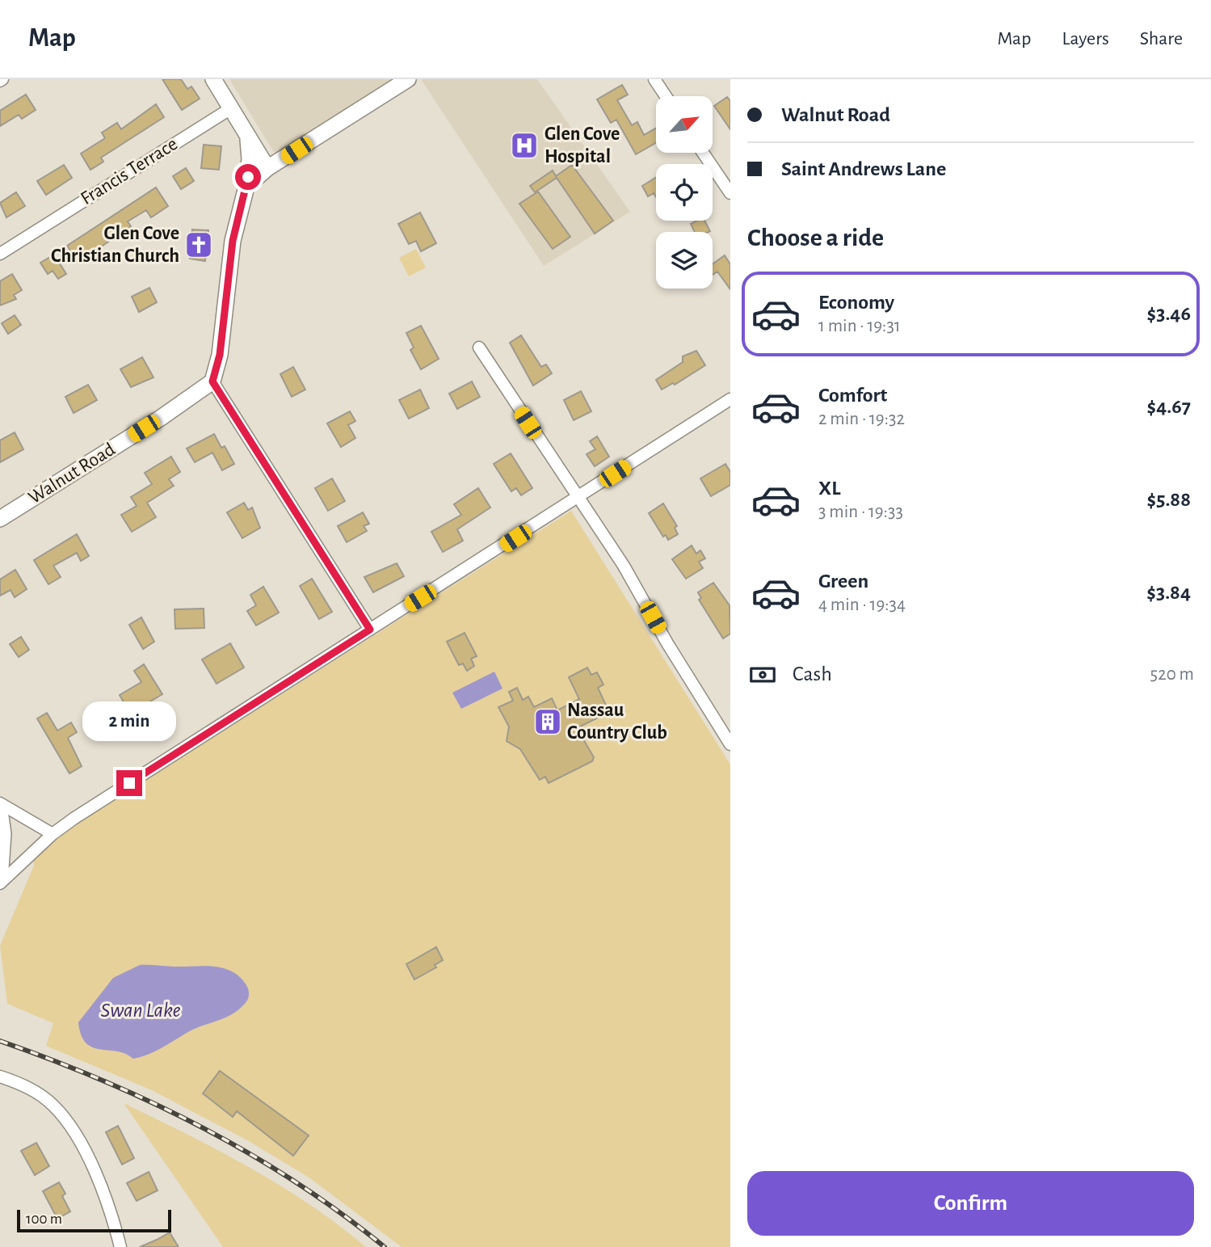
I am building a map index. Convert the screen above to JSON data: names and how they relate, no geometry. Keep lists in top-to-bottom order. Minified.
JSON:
{"streets":{"street":["Francis Terrace","Walnut Road"]},"water":["Swan Lake"],"places":{"hospital":["Glen Cove Hospital"],"church":["Glen Cove Christian Church"],"building":["Nassau Country Club"]},"scale_bar":"100 m","north":"top right","page":{"header":"Map","nav":["Map","Layers","Share"],"banner":["Walnut Road","Saint Andrews Lane"],"heading":"Choose a ride","list":[{"name":"Economy","note":"1 min · 19:31","value":"$3.46"},{"name":"Comfort","note":"2 min · 19:32","value":"$4.67"},{"name":"XL","note":"3 min · 19:33","value":"$5.88"},{"name":"Green","note":"4 min · 19:34","value":"$3.84"}],"pay":["Cash","520 m"],"bubble":"2 min","buttons":"Confirm","scale":"100 m"}}
